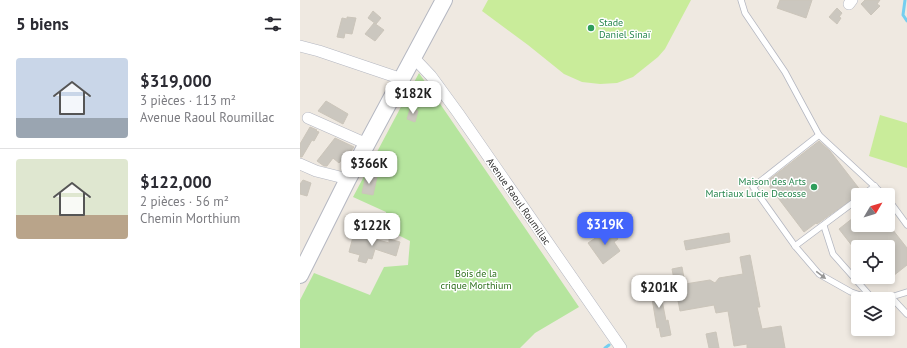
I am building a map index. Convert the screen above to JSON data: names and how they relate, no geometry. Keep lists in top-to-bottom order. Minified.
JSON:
{"streets":{"street":["Avenue Raoul Roumillac"]},"parks":["Bois de la crique Morthium"],"places":["Stade Daniel Sinaï","Maison des Arts Martiaux Lucie Decosse"],"north":"top right","page":{"heading":"5 biens","list":[{"name":"$319,000","note":"3 pièces · 113 m² · Avenue Raoul Roumillac"},{"name":"$122,000","note":"2 pièces · 56 m² · Chemin Morthium"}],"price":["$182K","$366K","$319K","$122K","$201K"]}}
